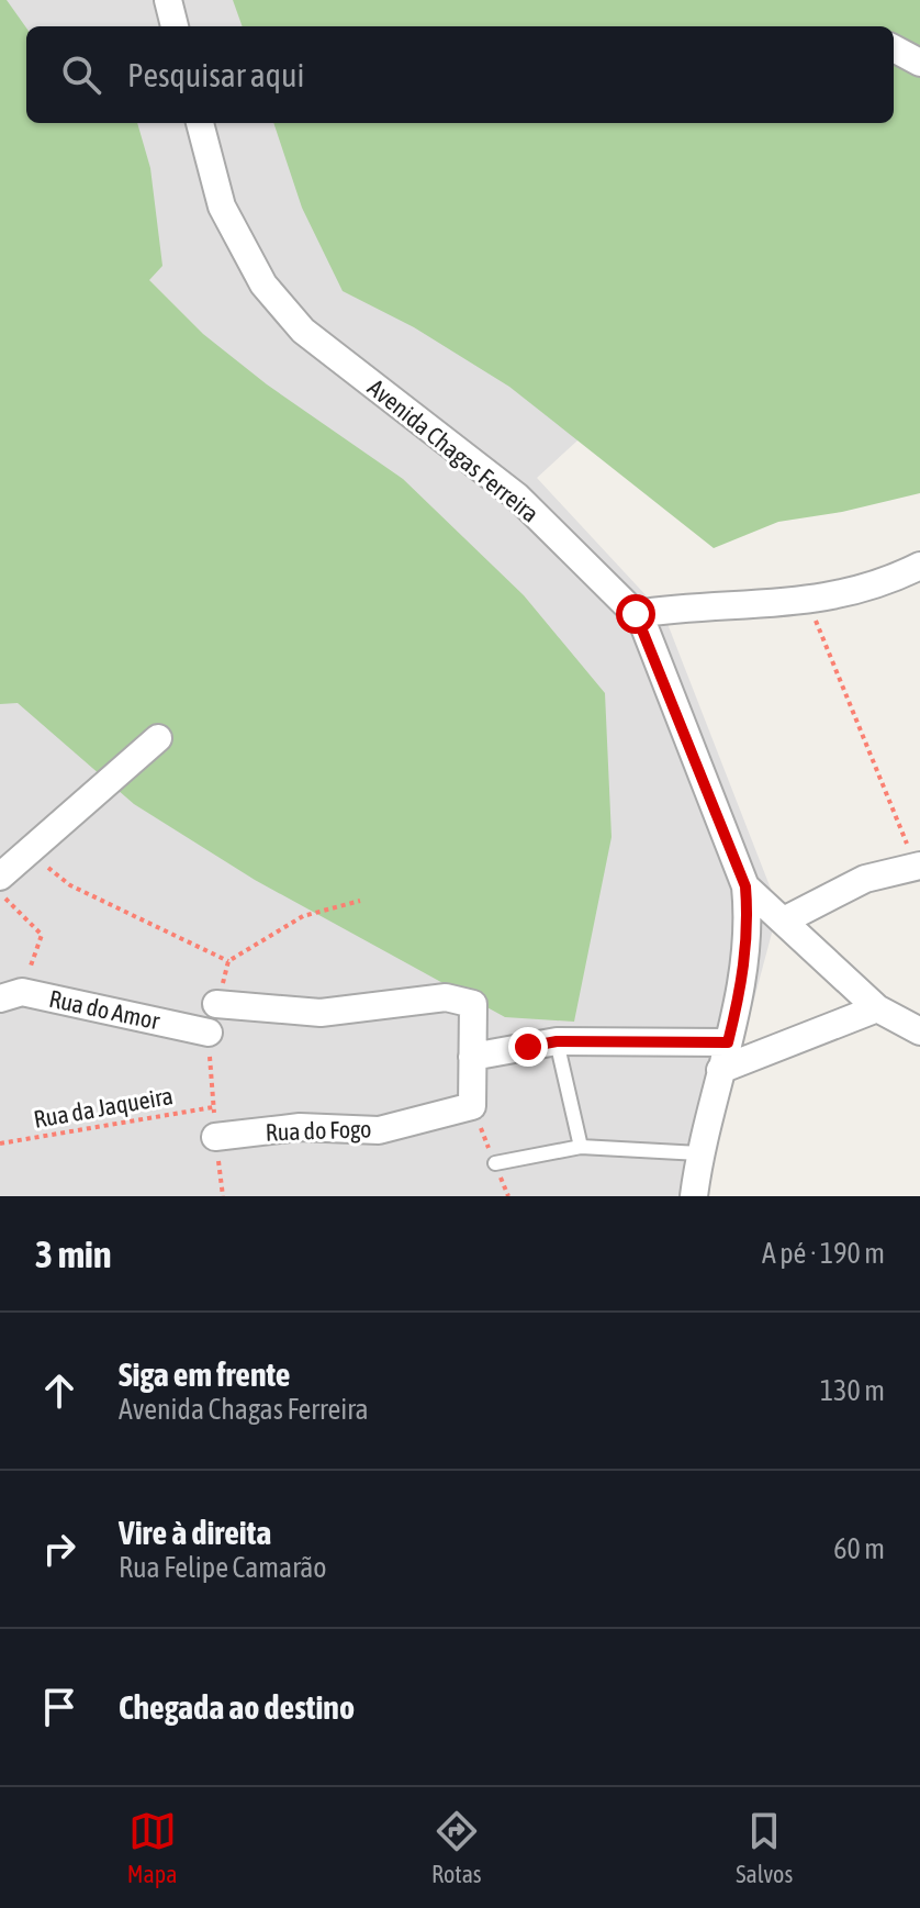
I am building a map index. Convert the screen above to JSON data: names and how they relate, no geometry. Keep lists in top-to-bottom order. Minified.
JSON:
{"streets":{"street":["Avenida Chagas Ferreira","Rua do Amor","Rua do Fogo"],"path":["Rua da Jaqueira"]},"page":{"search":"Pesquisar aqui","heading":["3 min","A pé · 190 m"],"list":[["Siga em frente","Avenida Chagas Ferreira","130 m"],["Vire à direita","Rua Felipe Camarão","60 m"],"Chegada ao destino"],"nav":["Mapa","Rotas","Salvos"]}}
